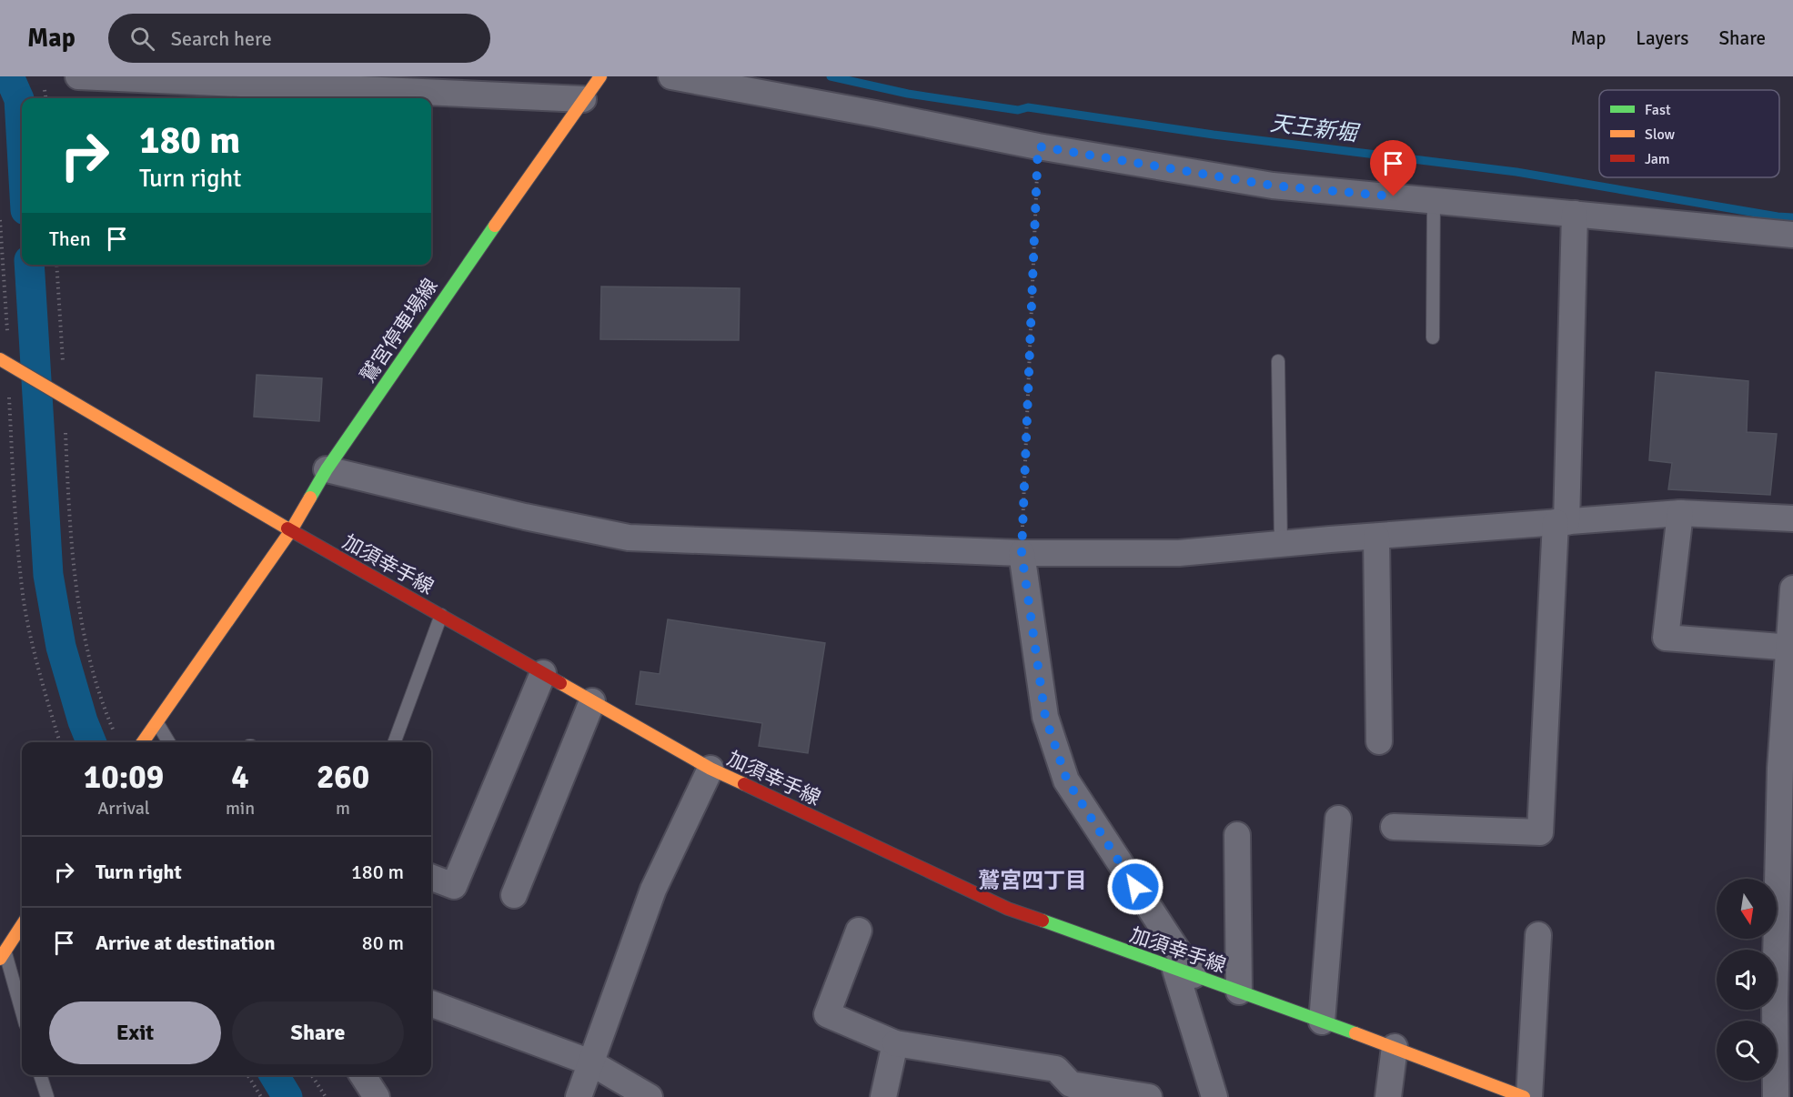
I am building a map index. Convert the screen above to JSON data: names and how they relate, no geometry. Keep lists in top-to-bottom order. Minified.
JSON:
{"streets":{"main road":["鷲宮停車場線","加須幸手線"]},"crossings":[["鷲宮停車場線","加須幸手線"]],"districts":["鷲宮四丁目"],"water":["天王新堀"],"legend":["Fast","Slow","Jam"],"north":"bottom","page":{"header":"Map","search":"Search here","nav":["Map","Layers","Share"],"turn":["180 m","Turn right"],"then":"Then","eta":["10:09","Arrival","4","min","260","m"],"list":[{"name":"Turn right","value":"180 m"},{"name":"Arrive at destination","value":"80 m"}],"buttons":["Exit","Share"]}}
